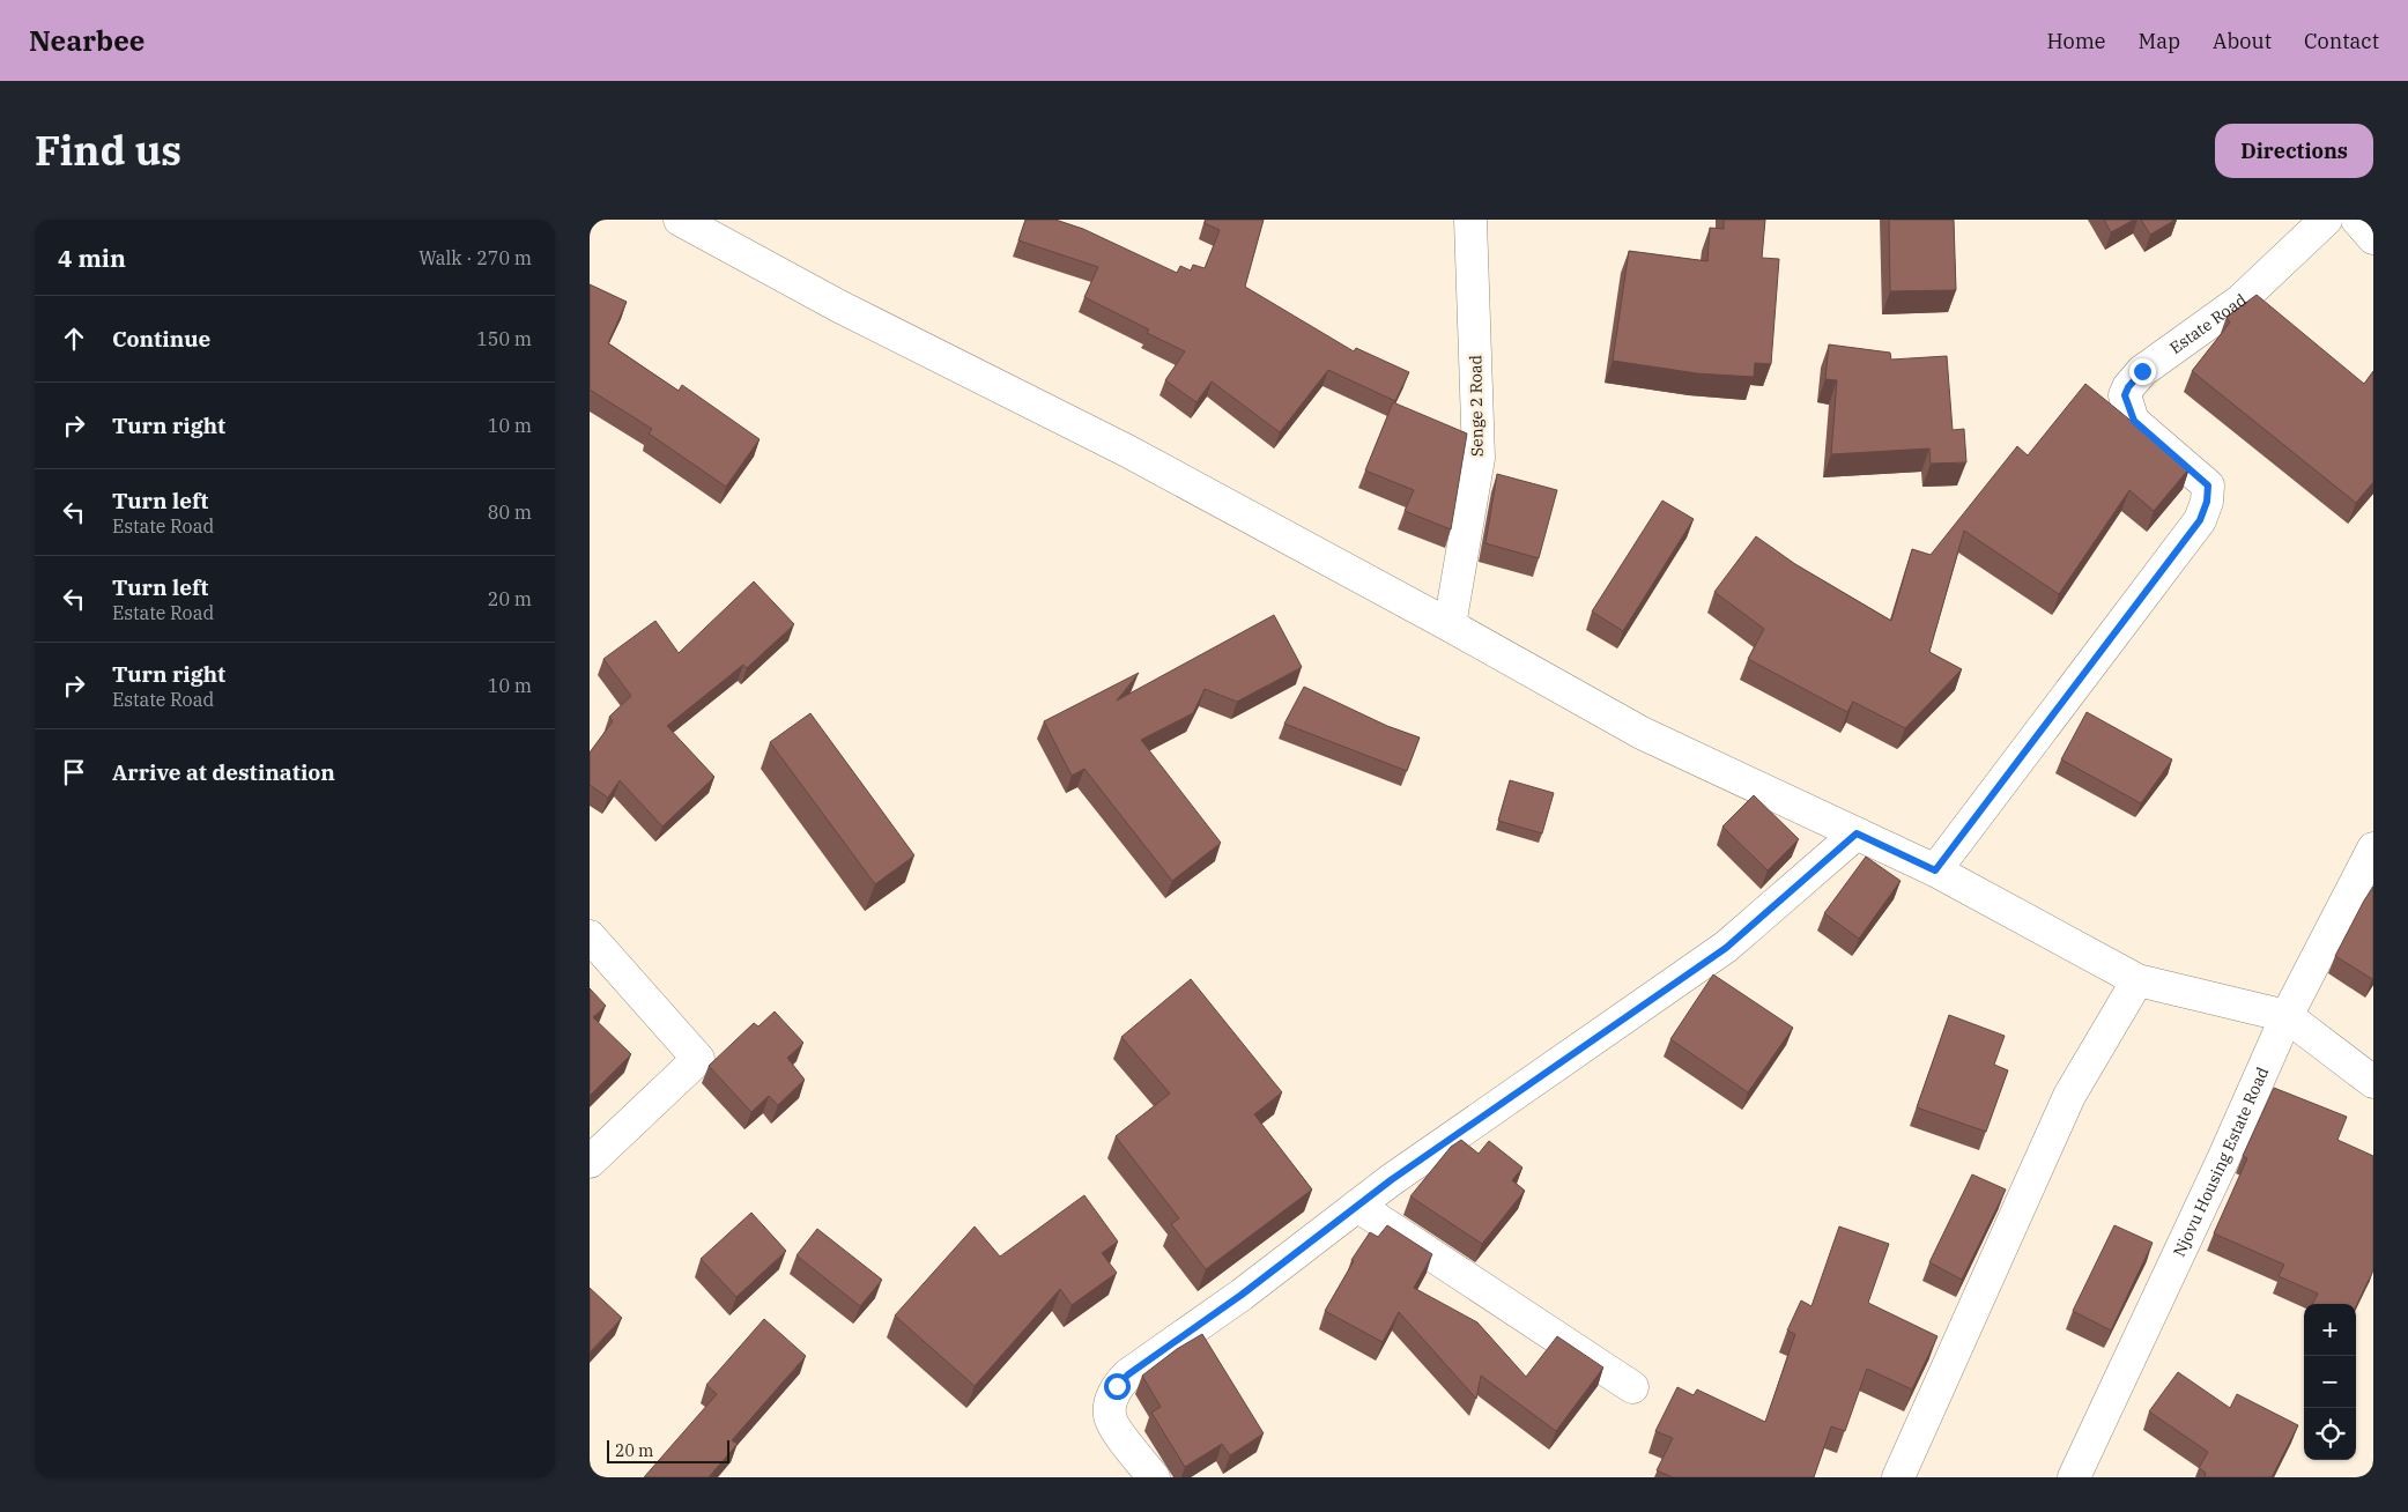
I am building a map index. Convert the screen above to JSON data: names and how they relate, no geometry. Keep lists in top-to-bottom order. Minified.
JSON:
{"streets":{"street":["Estate Road","Senge 2 Road","Njovu Housing Estate Road"]},"scale_bar":"20 m","page":{"header":"Nearbee","nav":["Home","Map","About","Contact"],"title":"Find us","buttons":"Directions","heading":["4 min","Walk · 270 m"],"list":[["Continue","150 m"],["Turn right","10 m"],["Turn left","Estate Road","80 m"],["Turn left","Estate Road","20 m"],["Turn right","Estate Road","10 m"],"Arrive at destination"],"map_buttons":["+","−"],"scale":"20 m"}}
